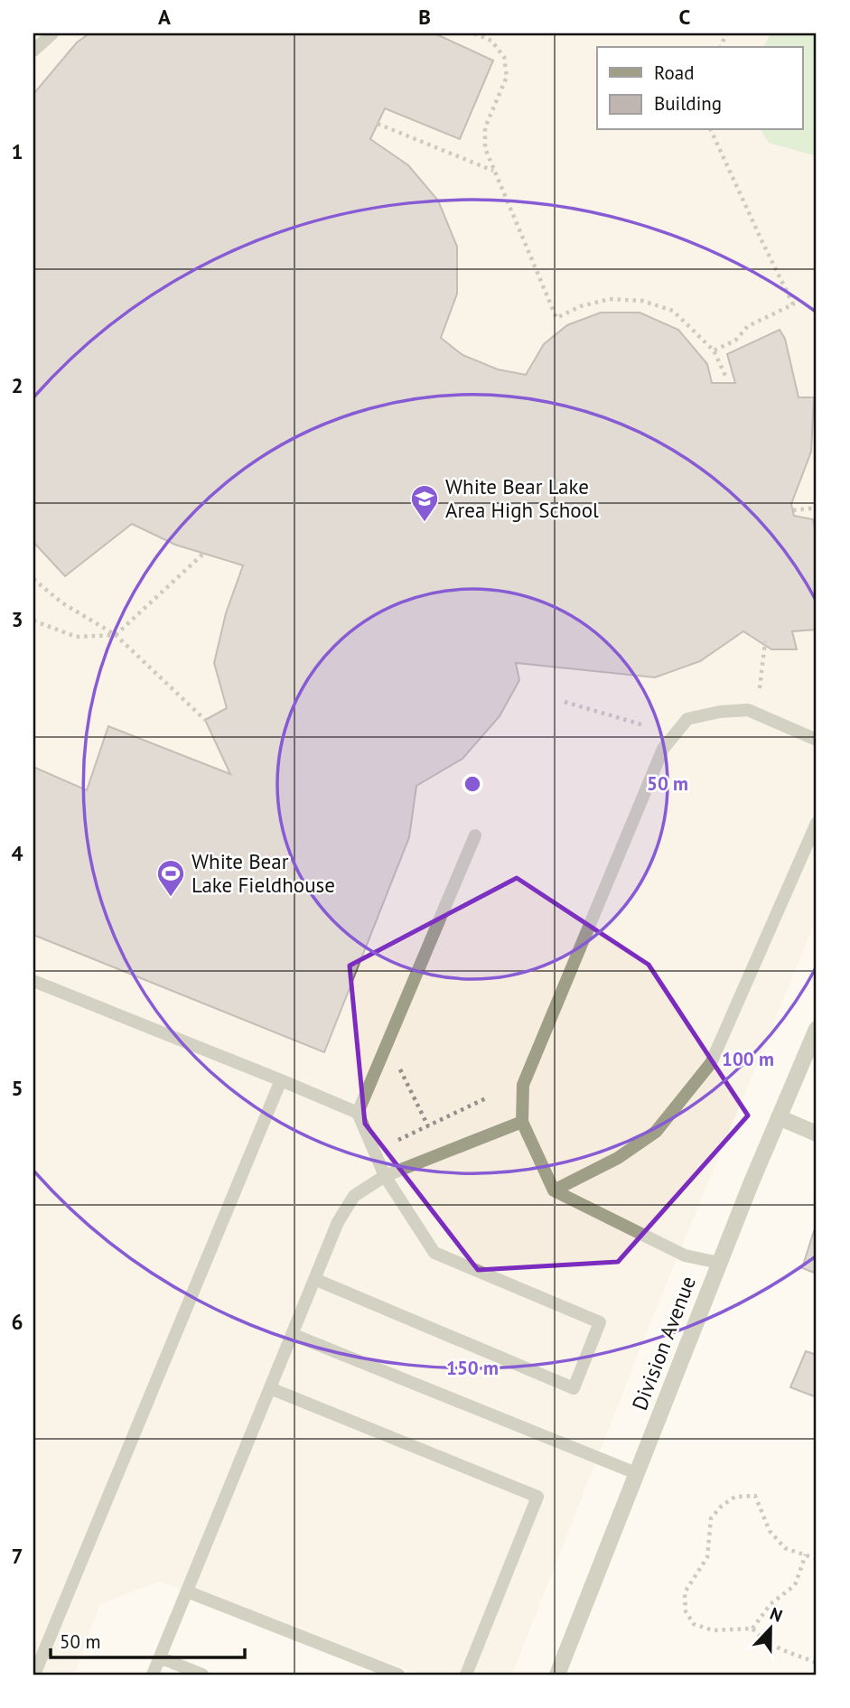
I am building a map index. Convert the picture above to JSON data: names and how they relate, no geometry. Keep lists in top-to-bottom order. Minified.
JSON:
{"streets":{"street":["Division Avenue"]},"places":{"school or university":["White Bear Lake Area High School"],"sports":["White Bear Lake Fieldhouse"]},"legend":["Road","Building"],"scale_bar":"50 m","north":"top","grid":{"columns":["A","B","C"],"rows":["1","2","3","4","5","6","7"]},"rings":["50 m","100 m","150 m"]}
